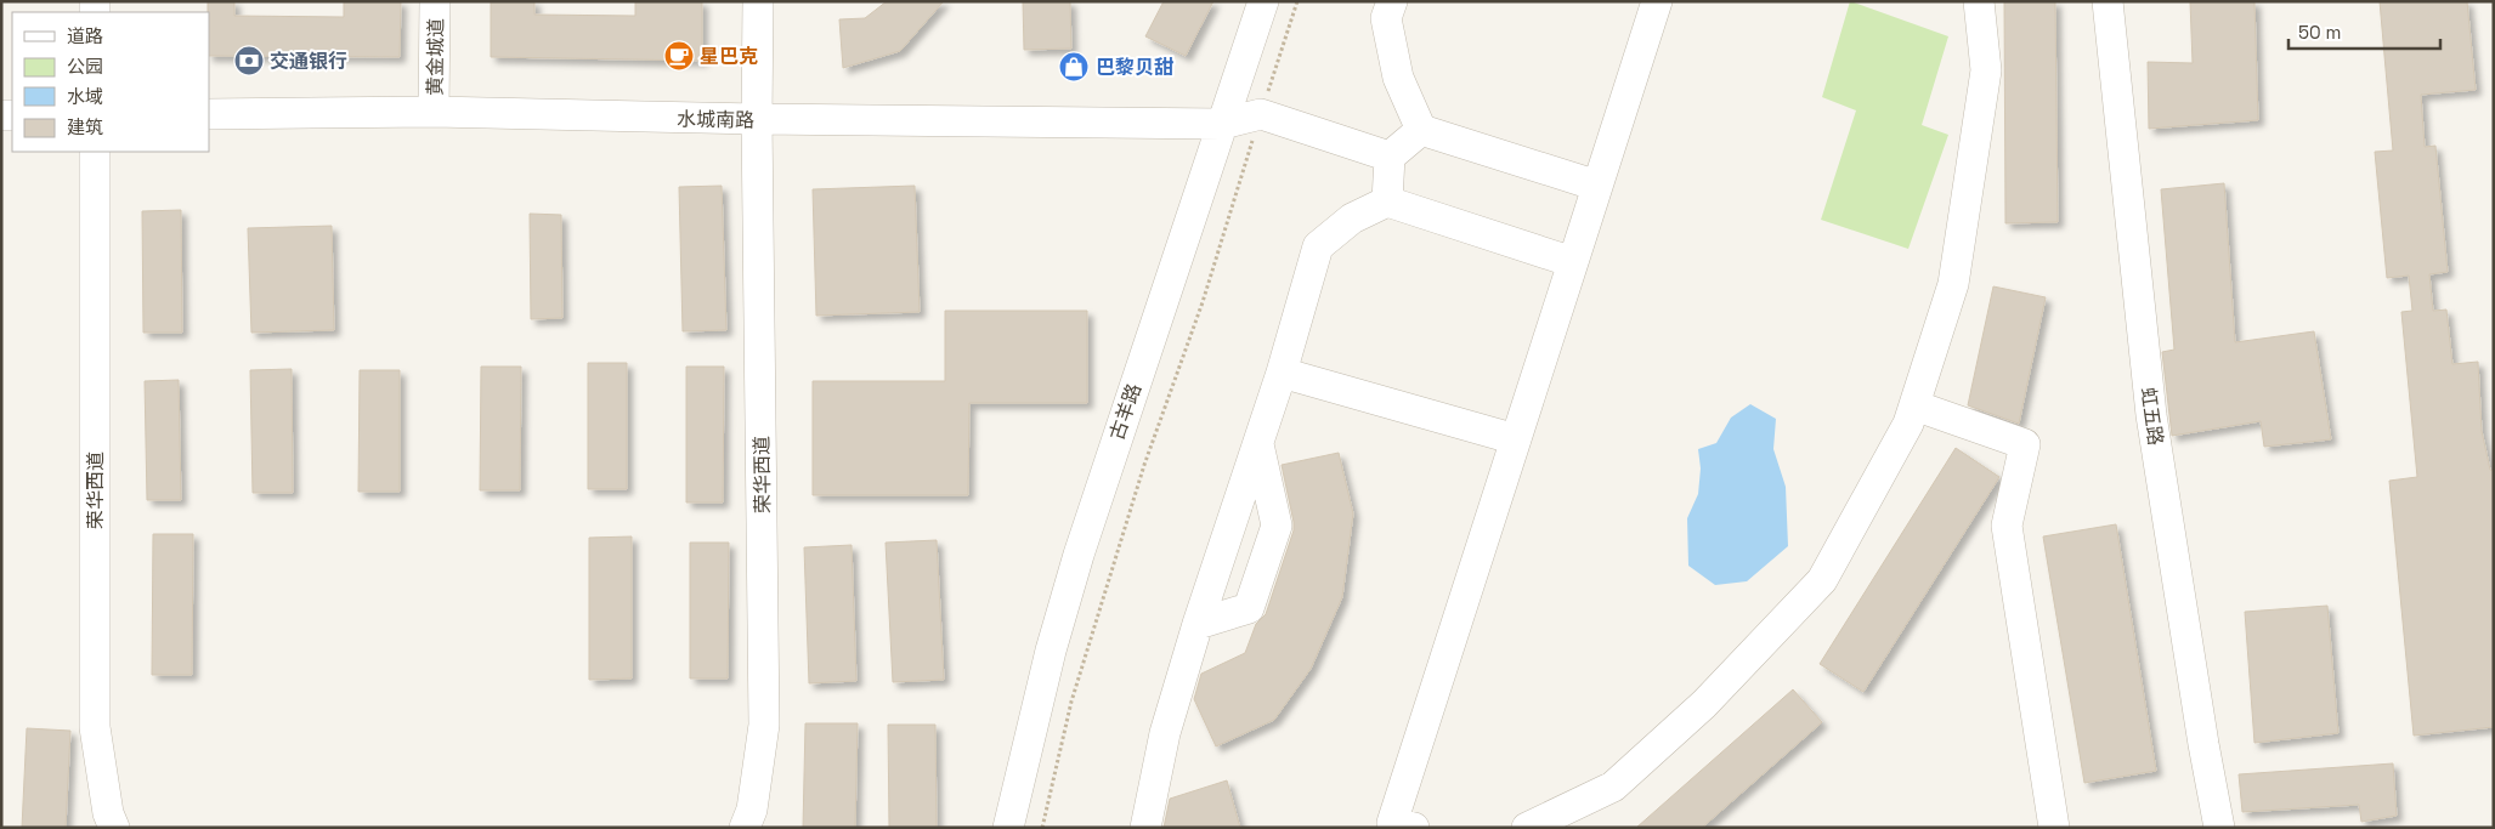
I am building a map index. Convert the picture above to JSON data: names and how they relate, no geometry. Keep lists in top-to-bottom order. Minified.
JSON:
{"streets":{"street":["黄金城道","水城南路","古羊路","虹五路","荣华西道"]},"crossings":[["黄金城道","水城南路"],["水城南路","古羊路"],["水城南路","荣华西道"]],"places":{"cafe":["星巴克"],"bank":["交通银行"],"shop":["巴黎贝甜"]},"legend":["道路","公园","水域","建筑"],"scale_bar":"50 m"}
